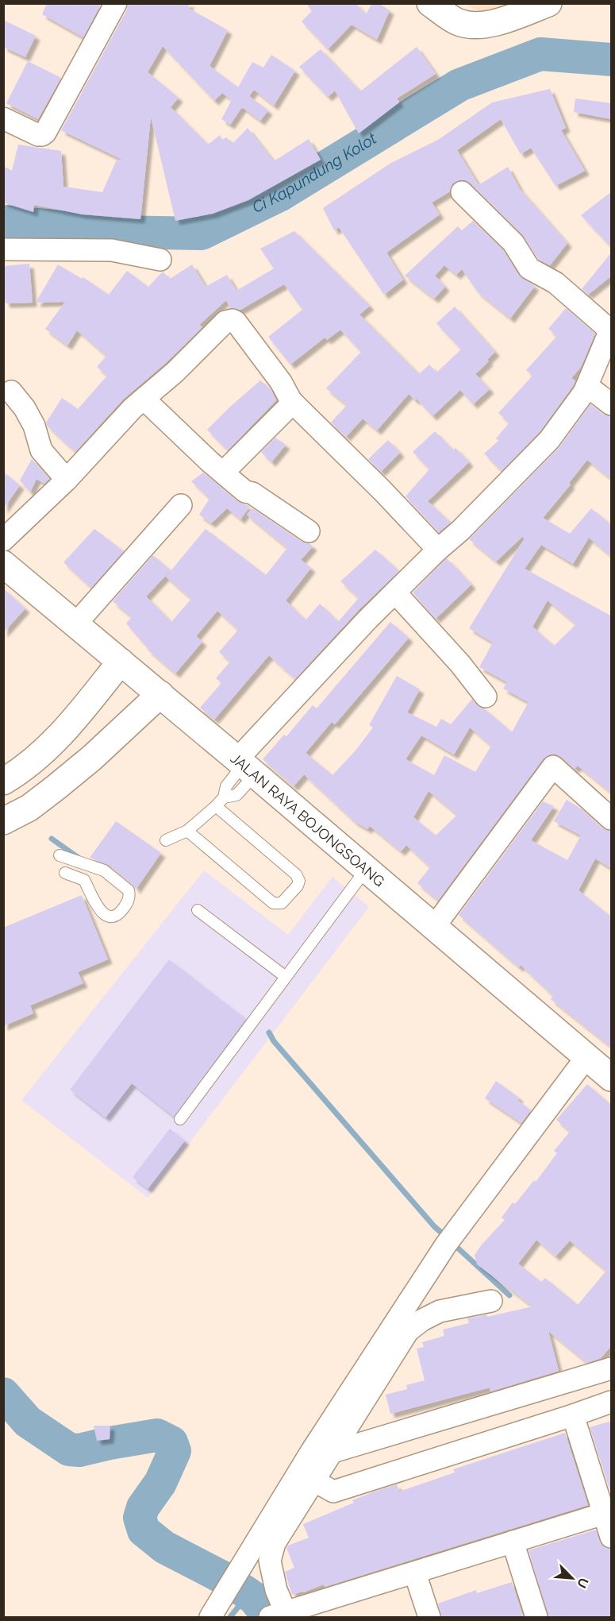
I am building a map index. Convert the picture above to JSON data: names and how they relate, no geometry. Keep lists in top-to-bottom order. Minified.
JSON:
{"streets":{"main road":["JALAN RAYA BOJONGSOANG"]},"water":["Ci Kapundung Kolot"],"north":"bottom right"}
